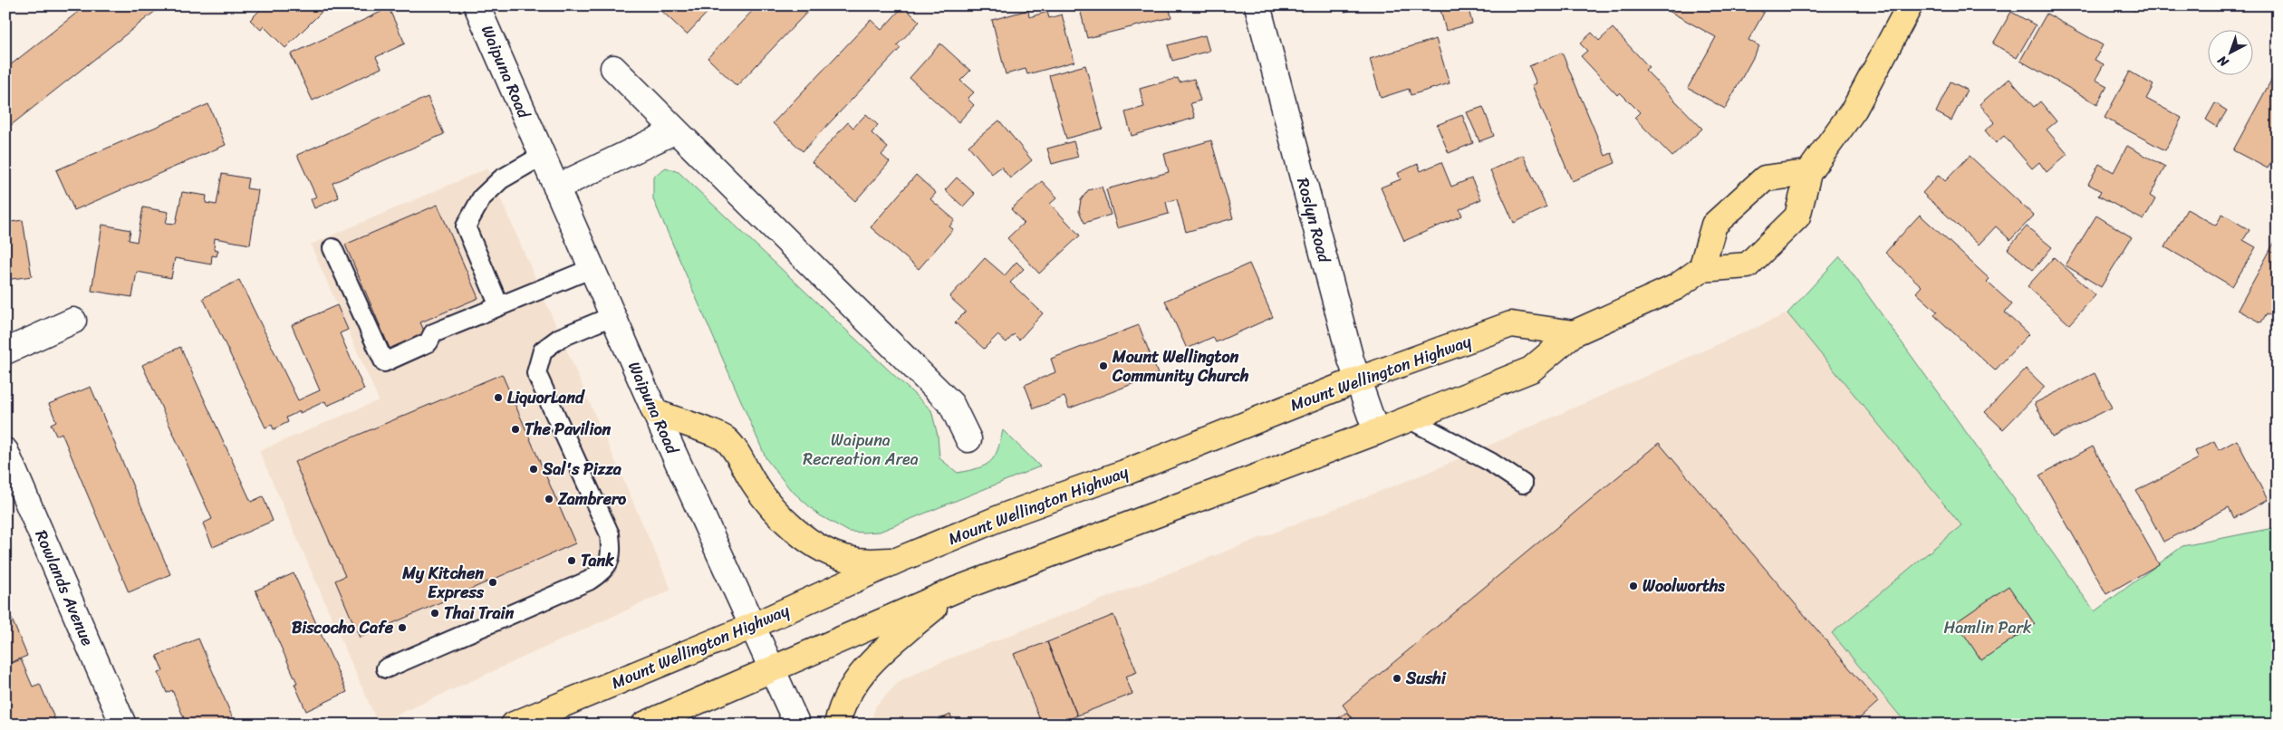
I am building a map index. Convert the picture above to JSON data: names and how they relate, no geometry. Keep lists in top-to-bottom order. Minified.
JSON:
{"streets":{"main road":["Mount Wellington Highway"],"street":["Waipuna Road","Roslyn Road","Rowlands Avenue"]},"crossings":[["Waipuna Road","Mount Wellington Highway"],["Roslyn Road","Mount Wellington Highway"]],"parks":["Waipuna Recreation Area","Hamlin Park"],"places":["Mount Wellington Community Church","LiquorLand","The Pavilion","Sal's Pizza","Zambrero","Tank","My Kitchen Express","Woolworths","Thai Train","Biscocho Cafe","Sushi"],"north":"bottom left"}
